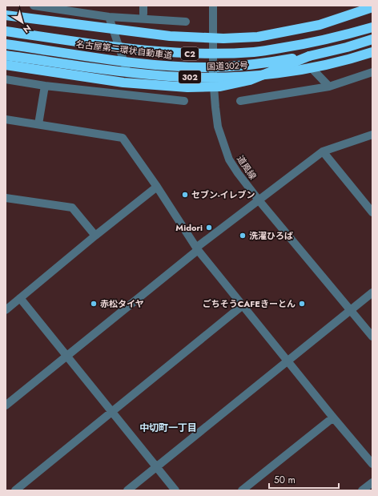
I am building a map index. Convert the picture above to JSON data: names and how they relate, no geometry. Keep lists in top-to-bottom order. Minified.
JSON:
{"streets":{"highway":["名古屋第二環状自動車道","C2","国道302号","302"],"street":["道風線"]},"crossings":[["国道302号","道風線"]],"districts":["中切町一丁目"],"places":["セブン-イレブン","Midori","洗濯ひろば","赤松タイヤ","ごちそうCAFEきーとん"],"scale_bar":"50 m","north":"bottom right"}
